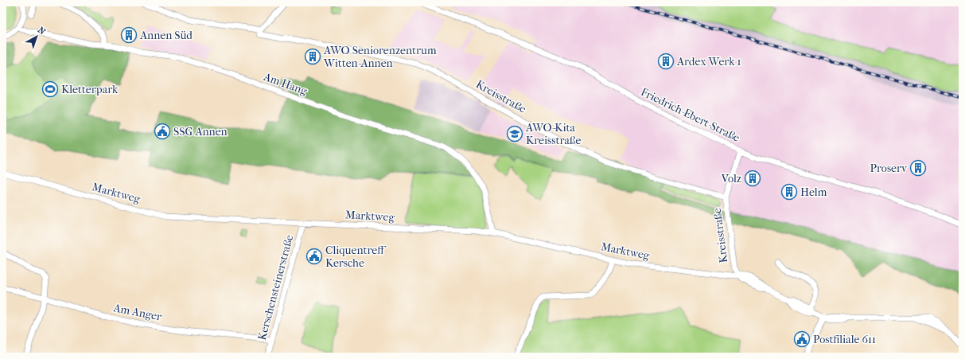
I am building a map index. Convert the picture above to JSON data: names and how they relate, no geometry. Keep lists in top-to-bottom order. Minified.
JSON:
{"streets":{"street":["Am Hang","Kreisstraße","Friedrich-Ebert-Straße","Marktweg","Kerschensteinerstraße","Am Anger"]},"crossings":[["Am Hang","Marktweg"],["Kreisstraße","Marktweg"],["Marktweg","Kerschensteinerstraße"],["Kerschensteinerstraße","Am Anger"]],"places":{"building":["Annen Süd","AWO Seniorenzentrum Witten-Annen","Ardex Werk 1","Proserv","Volz","Helm"],"sports":["Kletterpark"],"public building":["SSG Annen","Cliquentreff Kersche","Postfiliale 611"],"school or university":["AWO-Kita Kreisstraße"]},"north":"top right"}
